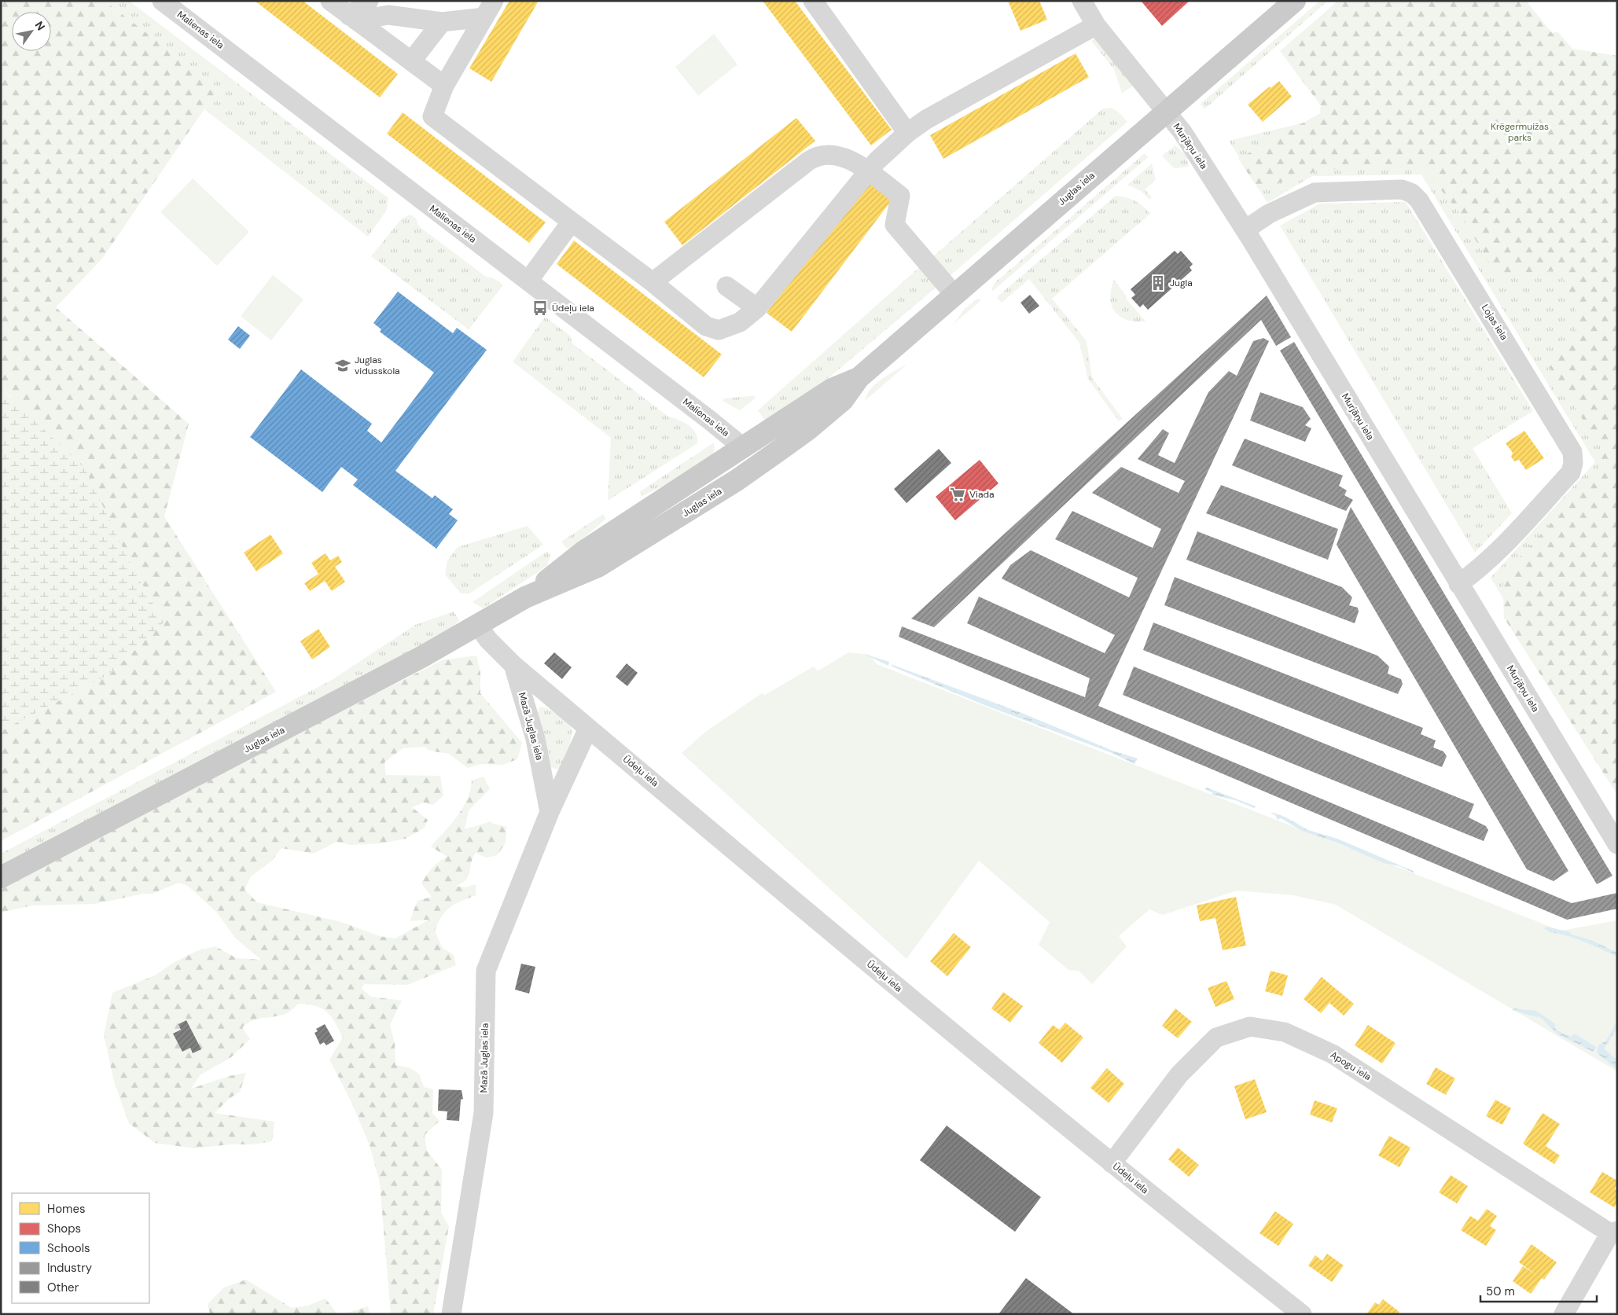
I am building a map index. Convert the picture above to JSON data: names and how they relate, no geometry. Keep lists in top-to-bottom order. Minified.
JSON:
{"streets":{"main road":["Juglas iela"],"street":["Malienas iela","Murjāņu iela","Lojas iela","Mazā Juglas iela","Ūdeļu iela","Apogu iela"]},"crossings":[["Malienas iela","Juglas iela"],["Murjāņu iela","Juglas iela"],["Murjāņu iela","Lojas iela"],["Juglas iela","Ūdeļu iela"],["Mazā Juglas iela","Ūdeļu iela"],["Ūdeļu iela","Apogu iela"]],"parks":["Krēgermuižas parks"],"places":{"building":["Jugla"],"bus stop":["Ūdeļu iela"],"school or university":["Juglas vidusskola"],"supermarket":["Viada"]},"legend":["Homes","Shops","Schools","Industry","Other"],"scale_bar":"50 m","north":"top right"}
